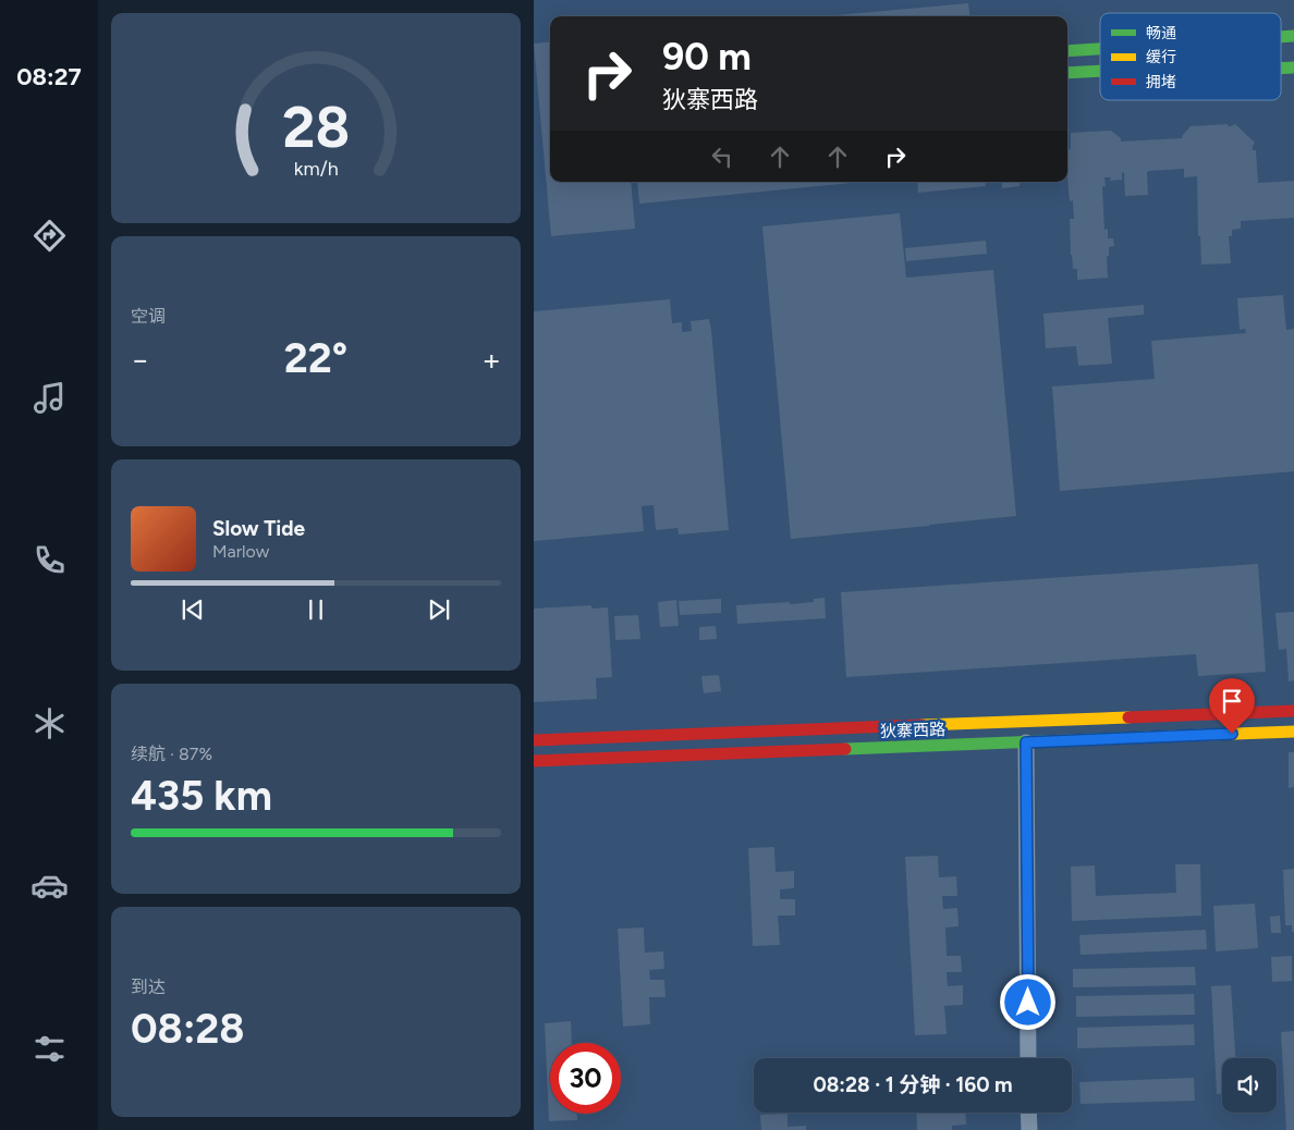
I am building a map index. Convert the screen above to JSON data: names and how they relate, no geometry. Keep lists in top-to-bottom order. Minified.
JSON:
{"streets":{"main road":["狄寨西路"]},"legend":["畅通","缓行","拥堵"],"page":{"tabs":"08:27","turn":["90 m","狄寨西路"],"tile":["空调",["续航 · 87%","435 km"],["到达","08:28"]],"heat":["−","22°","+"],"song":["Slow Tide","Marlow"],"limit":"30","trip":"08:28 · 1 分钟 · 160 m","gauge":["28","km/h"]}}
